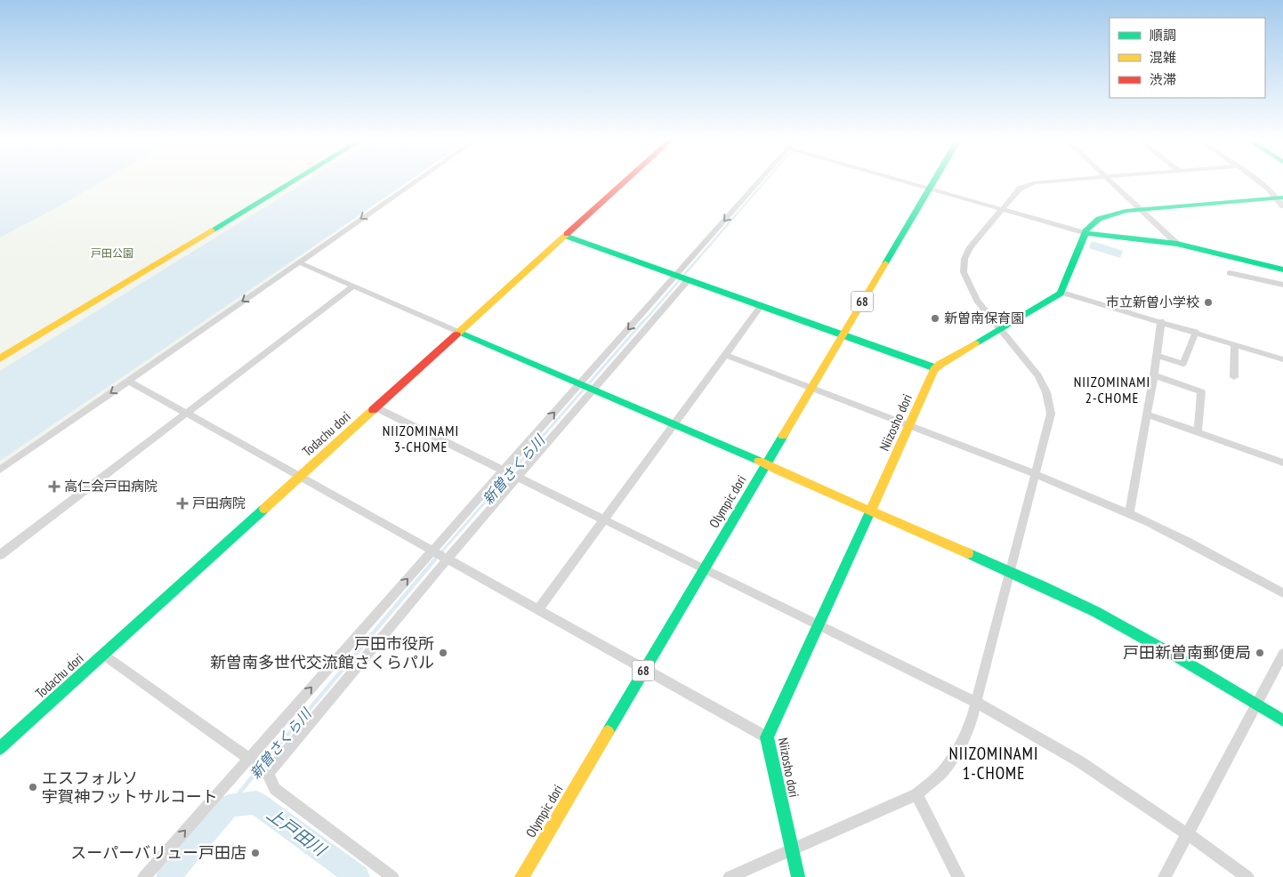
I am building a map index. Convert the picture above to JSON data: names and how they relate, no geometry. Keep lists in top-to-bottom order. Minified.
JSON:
{"streets":{"street":["68","Niizosho dori","Todachu dori","Olympic dori"]},"districts":["NIIZOMINAMI 2-CHOME","NIIZOMINAMI 3-CHOME","NIIZOMINAMI 1-CHOME"],"water":["新曽さくら川","上戸田川"],"parks":["戸田公園"],"places":{"other":["市立新曽小学校","新曽南保育園","戸田市役所 新曽南多世代交流館さくらパル","戸田新曽南郵便局","エスフォルソ 宇賀神フットサルコート","スーパーバリュー戸田店"],"health":["高仁会戸田病院","戸田病院"]},"legend":["順調","混雑","渋滞"]}
